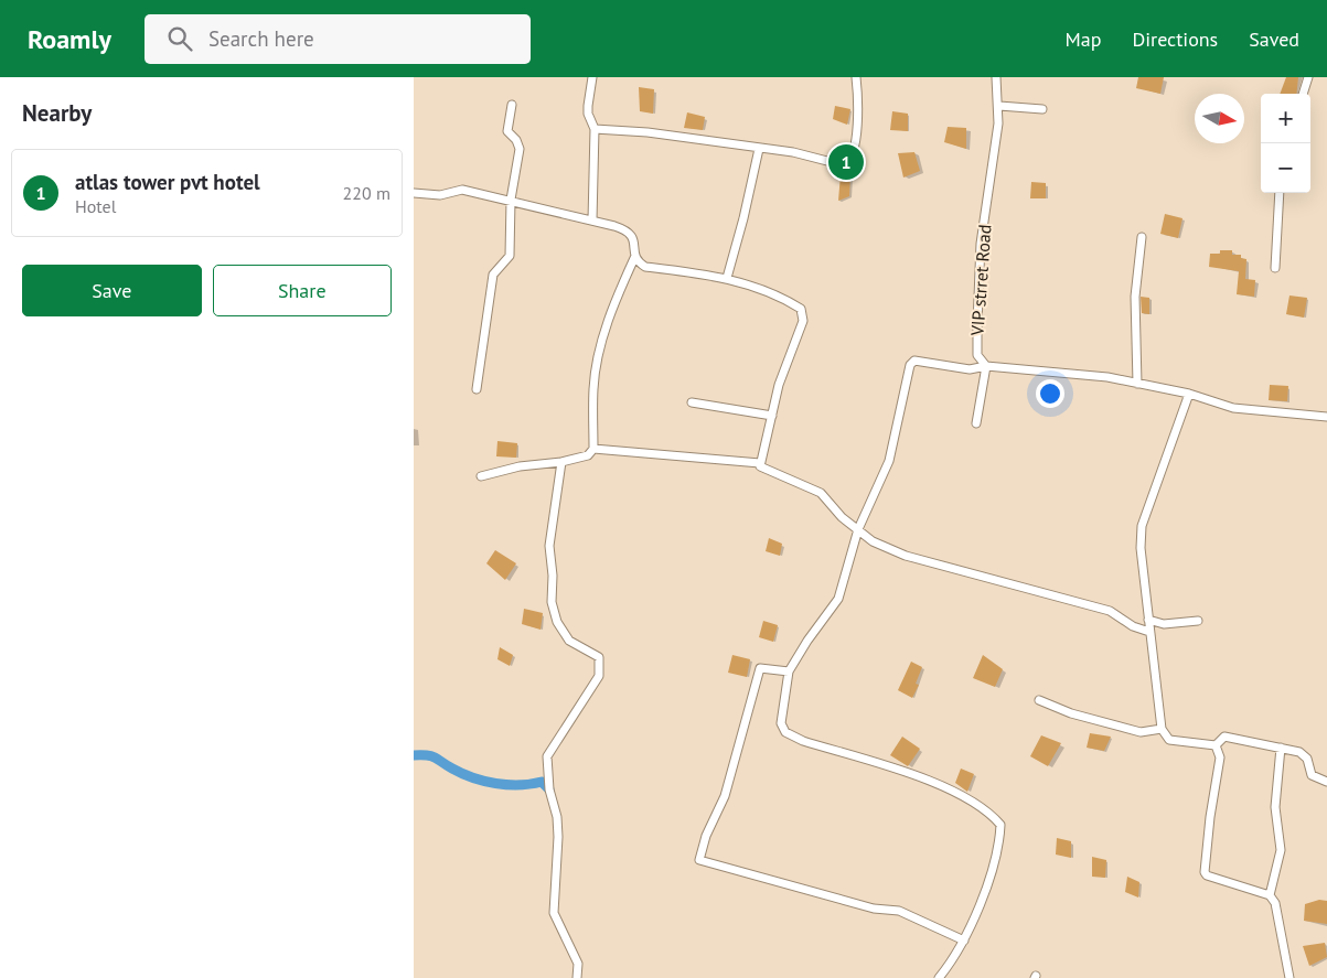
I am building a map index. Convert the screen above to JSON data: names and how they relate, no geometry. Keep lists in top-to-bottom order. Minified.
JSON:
{"streets":{"street":["VIP strret Road"]},"north":"right","page":{"header":"Roamly","search":"Search here","nav":["Map","Directions","Saved"],"heading":"Nearby","map_buttons":["+","−"],"pins":"1","list":[{"mark":"1","name":"atlas tower pvt hotel","note":"Hotel","value":"220 m"}],"buttons":["Save","Share"]}}
